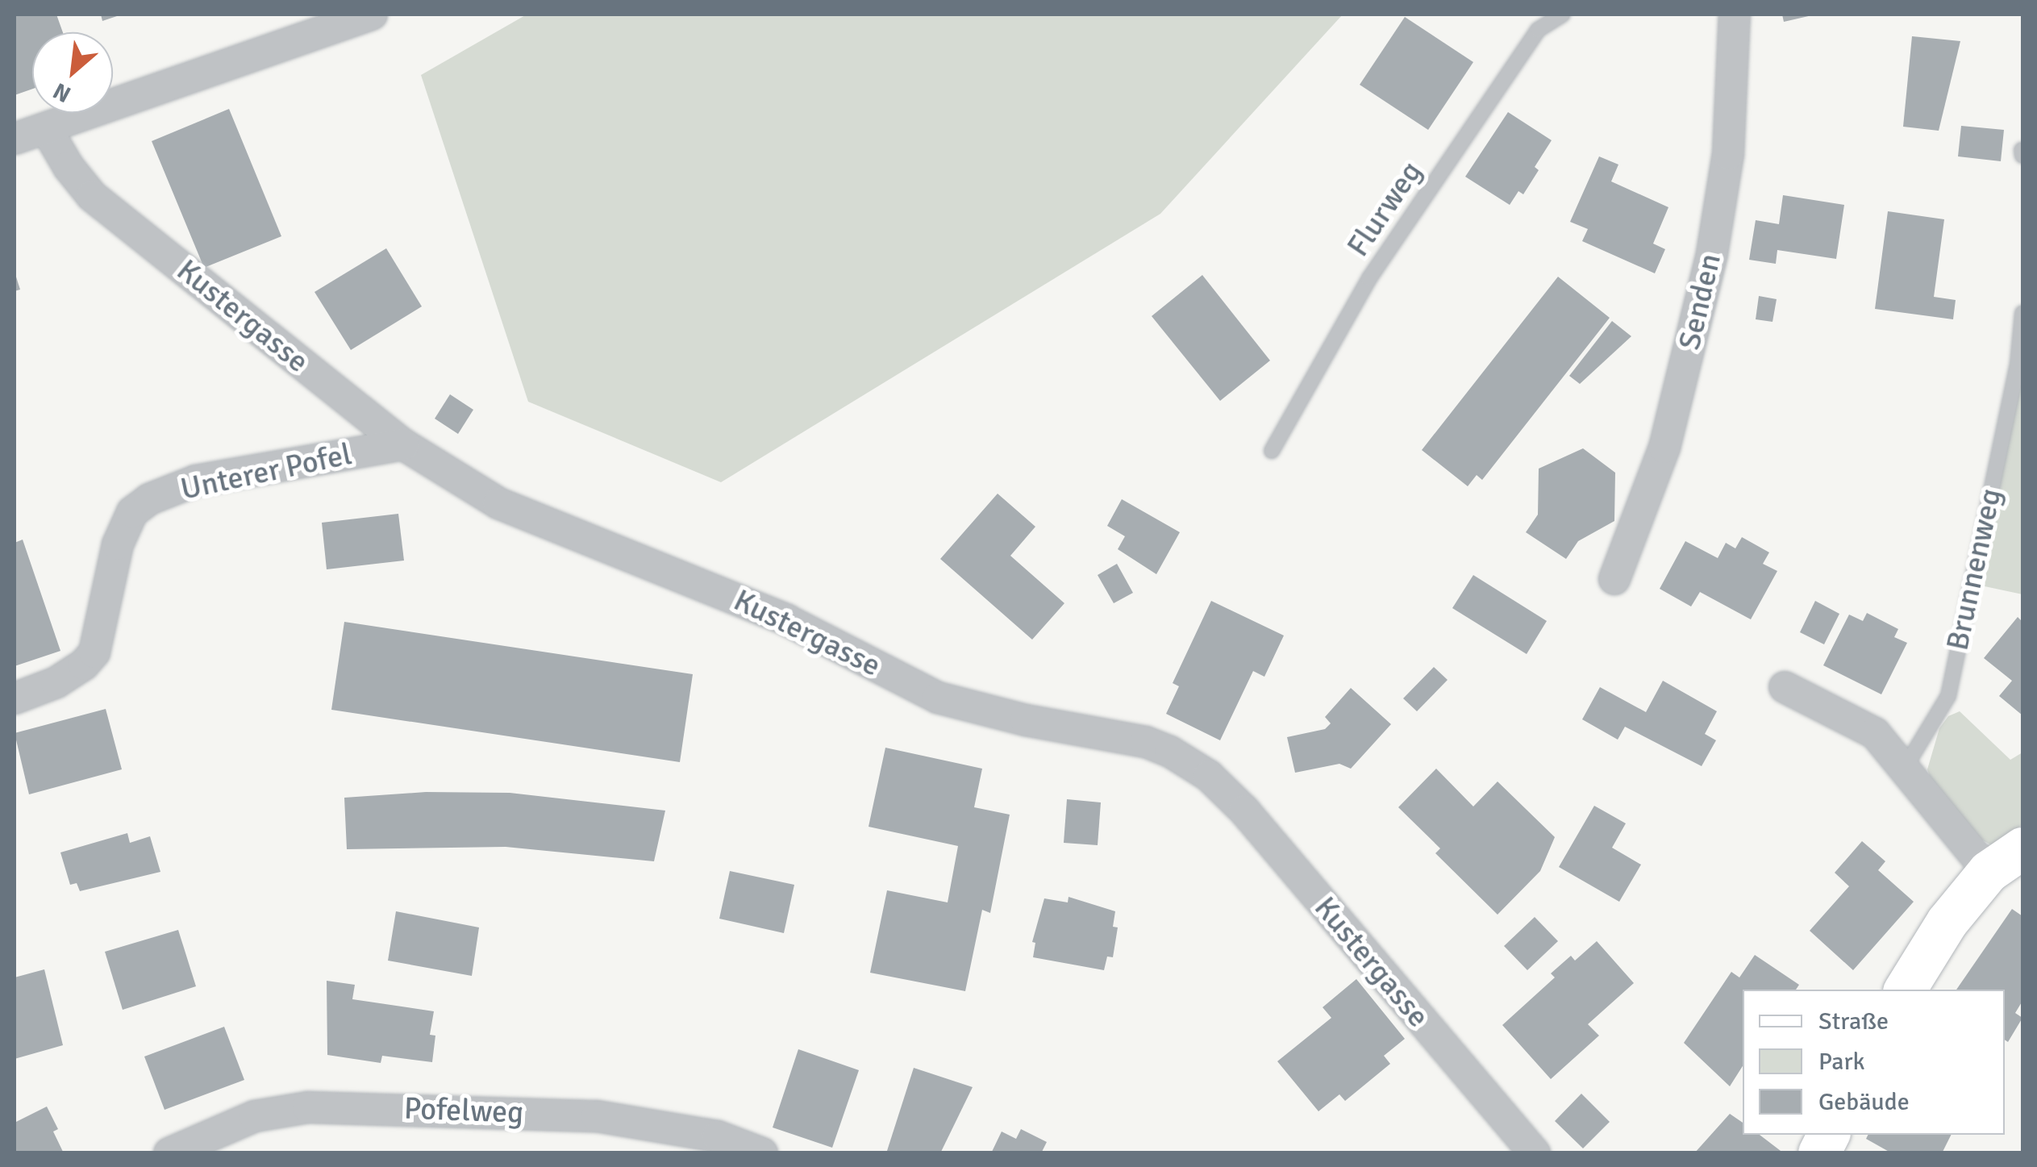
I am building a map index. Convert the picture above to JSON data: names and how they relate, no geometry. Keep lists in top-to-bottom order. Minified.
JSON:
{"streets":{"street":["Senden","Kustergasse","Unterer Pofel","Pofelweg"],"lane":["Flurweg","Brunnenweg"]},"crossings":[["Kustergasse","Unterer Pofel"]],"legend":["Straße","Park","Gebäude"],"north":"bottom left"}
